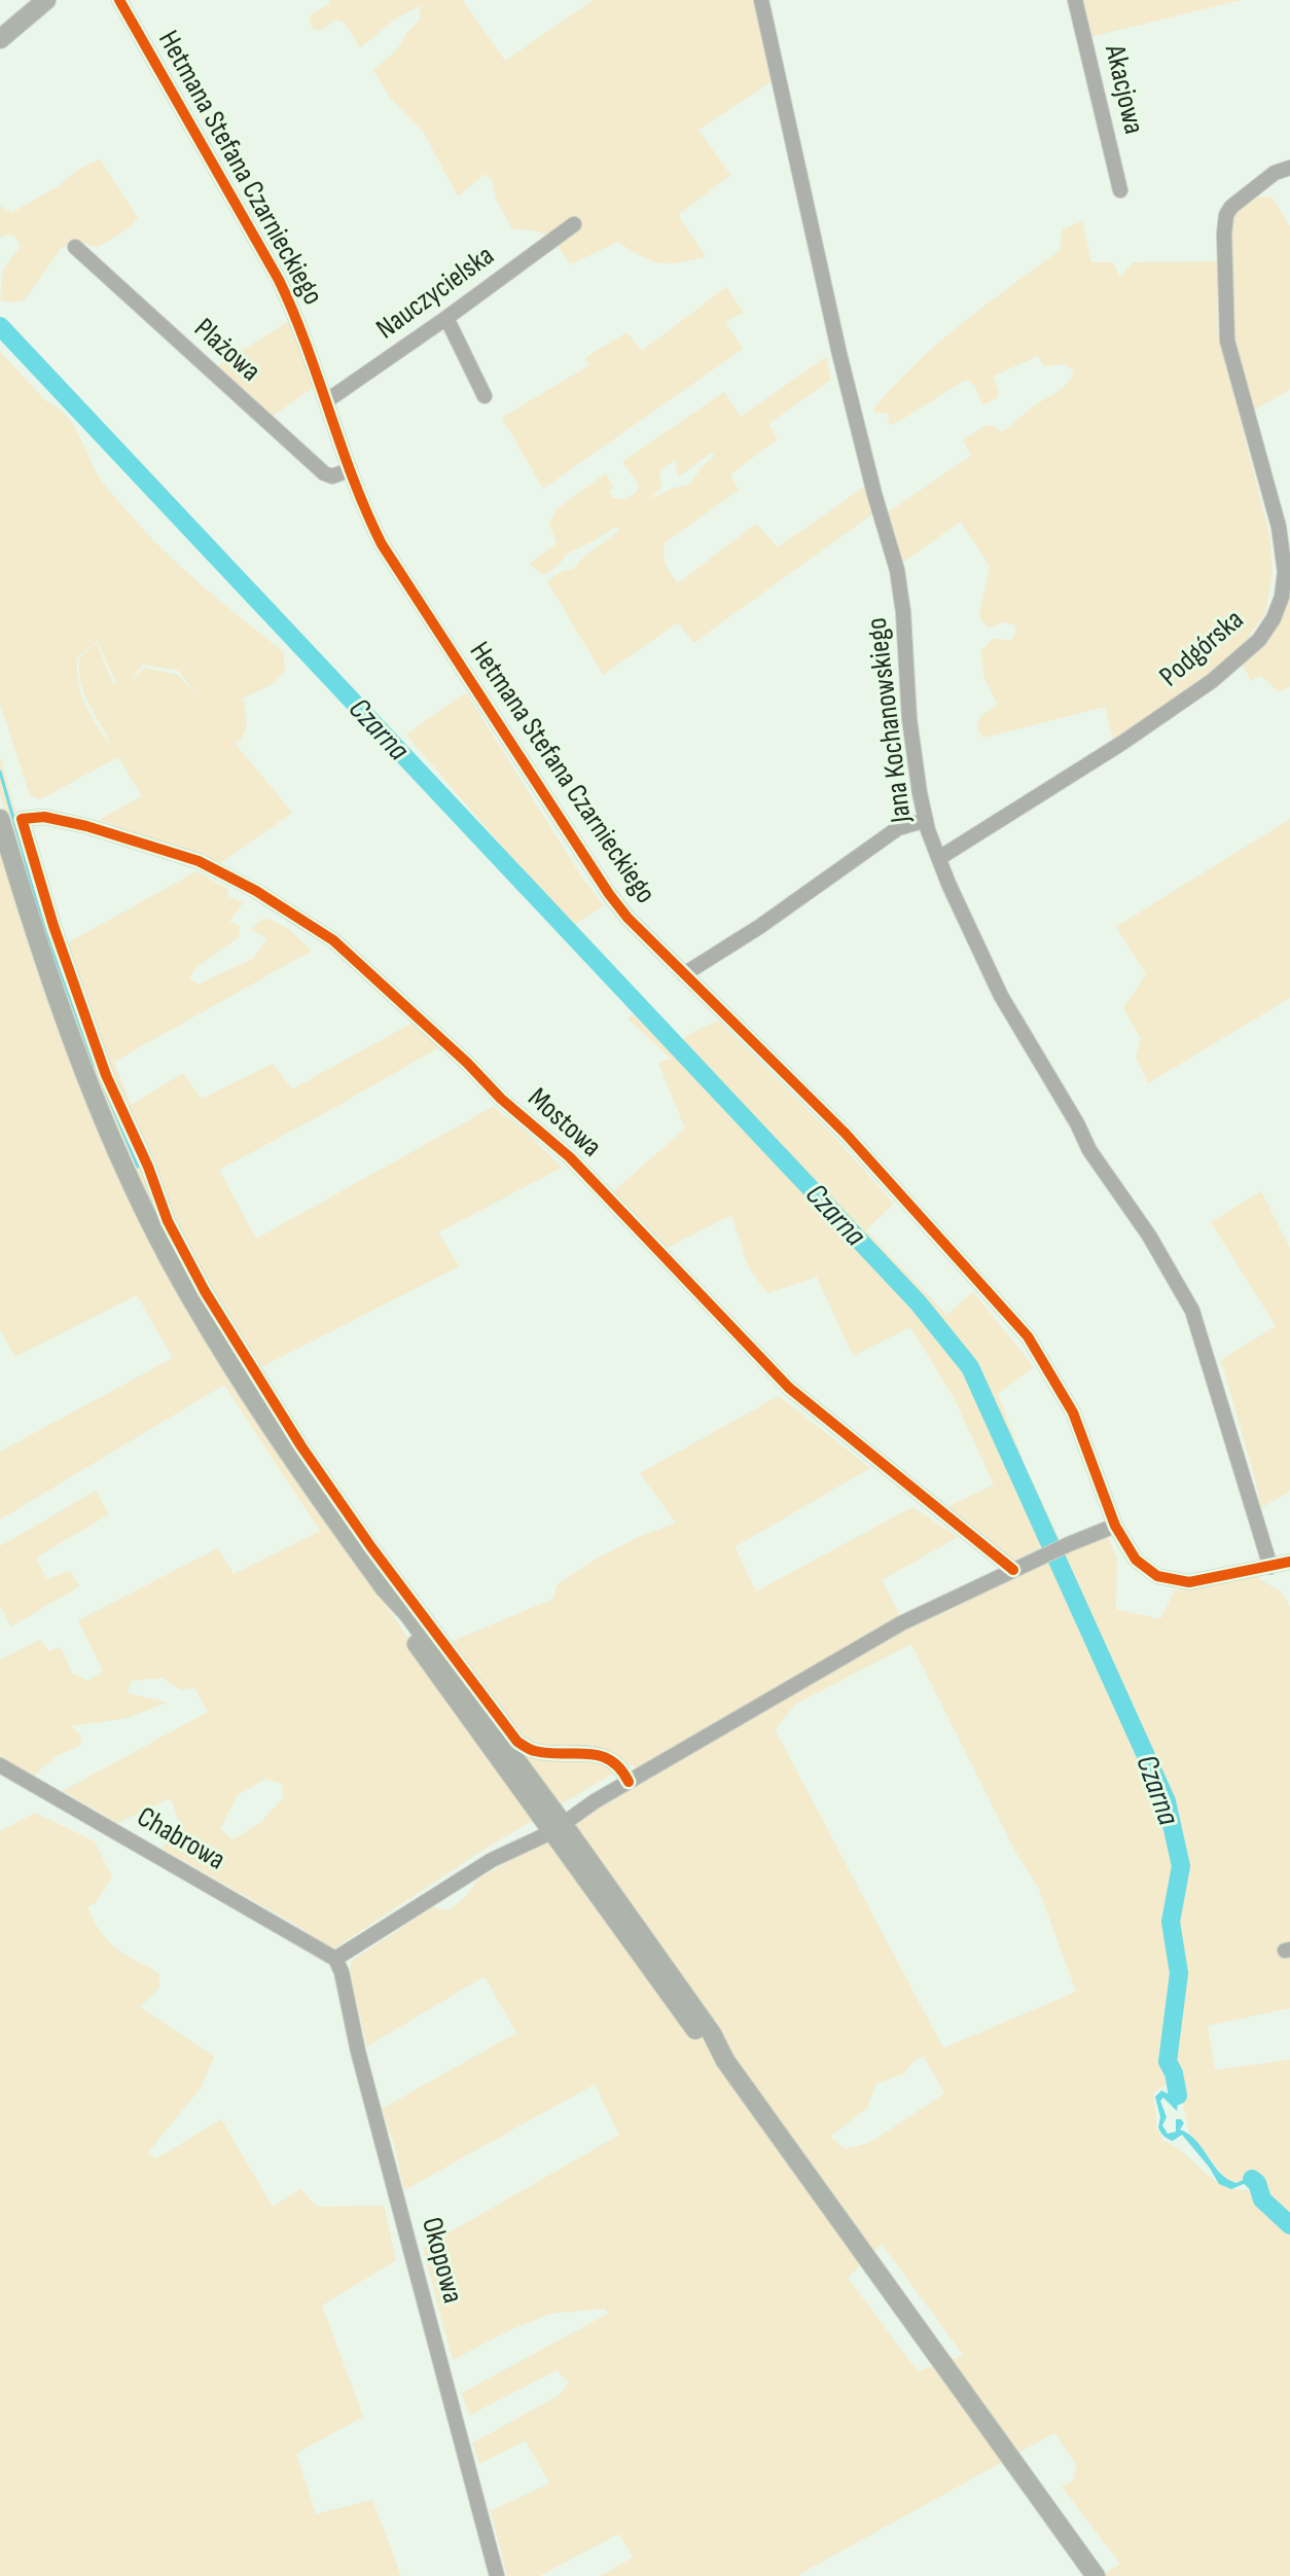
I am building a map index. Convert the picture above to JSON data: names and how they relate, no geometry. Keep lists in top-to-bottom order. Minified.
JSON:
{"streets":{"street":["Akacjowa","Hetmana Stefana Czarnieckiego","Nauczycielska","Plażowa","Podgórska","Jana Kochanowskiego","Mostowa","Chabrowa","Okopowa"]},"crossings":[["Hetmana Stefana Czarnieckiego","Nauczycielska"],["Hetmana Stefana Czarnieckiego","Plażowa"],["Hetmana Stefana Czarnieckiego","Jana Kochanowskiego"],["Podgórska","Jana Kochanowskiego"],["Chabrowa","Okopowa"]],"water":["Czarna"]}
